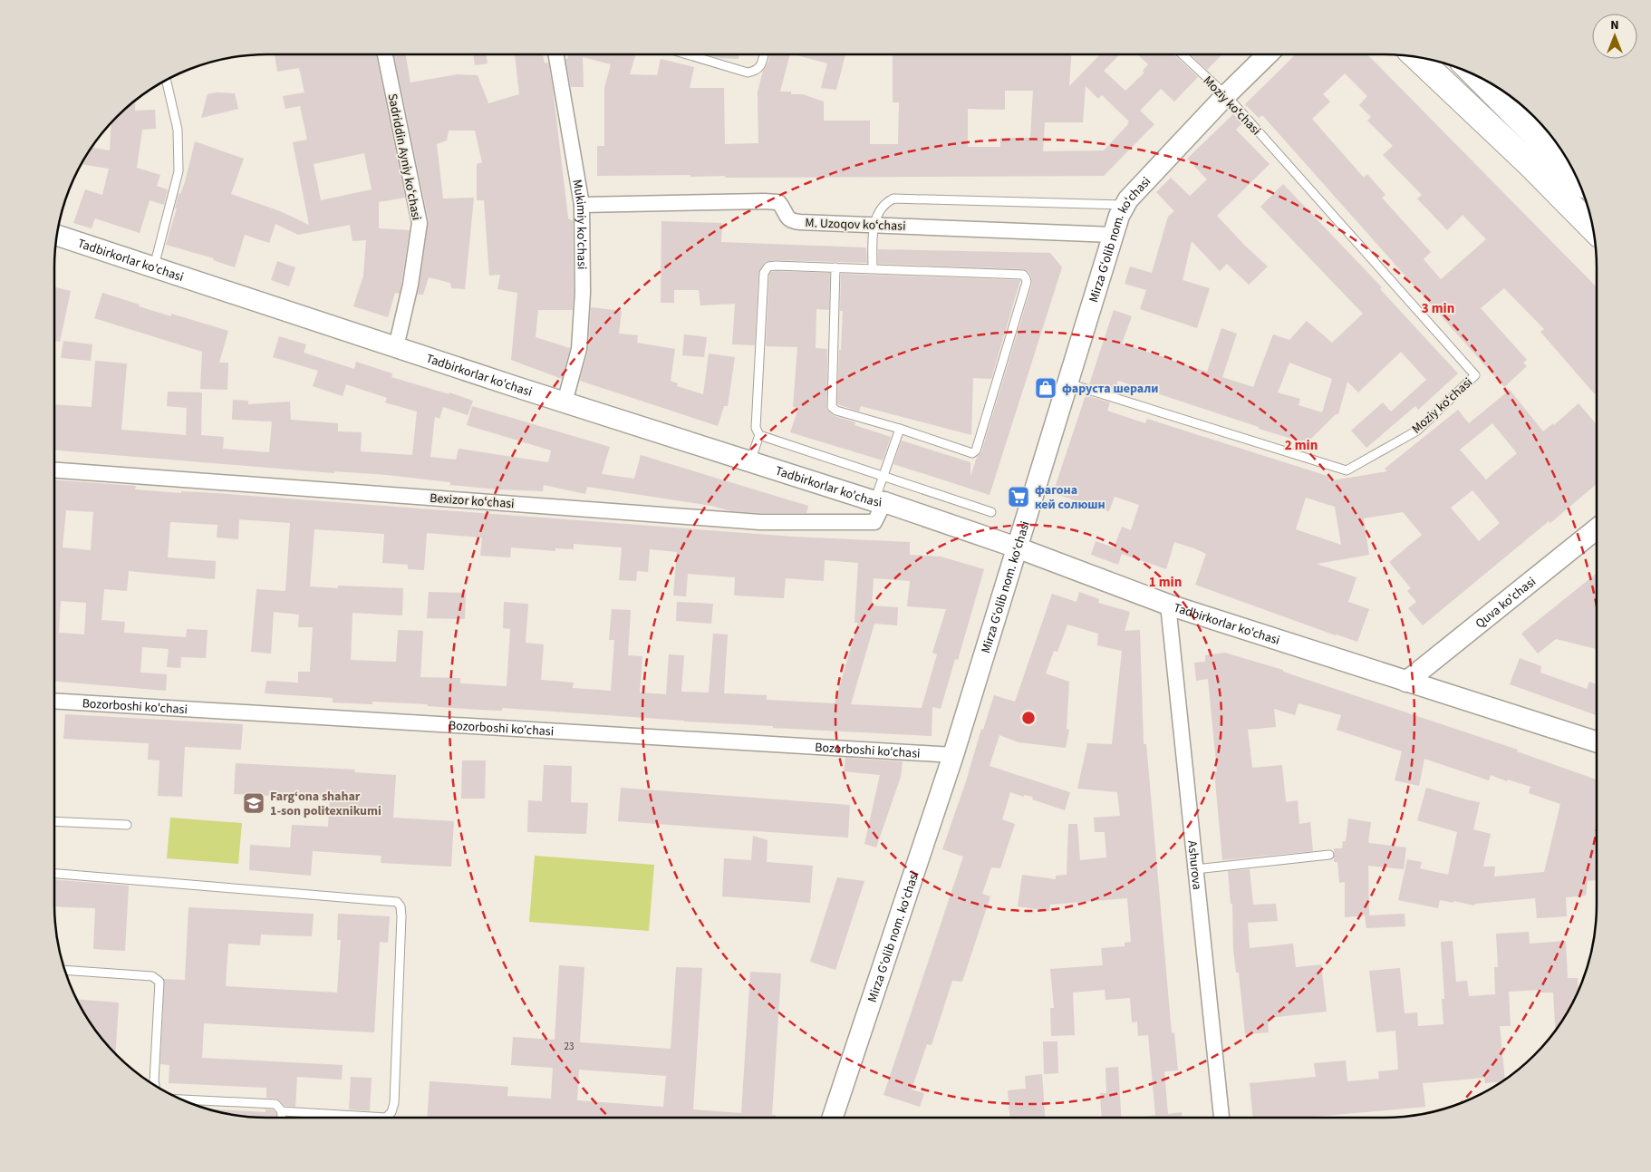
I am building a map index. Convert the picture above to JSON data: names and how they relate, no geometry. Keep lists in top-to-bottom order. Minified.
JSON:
{"streets":{"main road":["Mirza G‘olib nom. ko‘chasi","Tadbirkorlar ko'chasi","Quva ko'chasi"],"street":["Sadriddin Ayniy koʻchasi","M. Uzoqov koʻchasi","Mukimiy ko'chasi","Bexizor koʻchasi","Bozorboshi ko'chasi","Ashurova"],"lane":["Moziy koʻchasi"]},"crossings":[["Moziy koʻchasi","Mirza G‘olib nom. ko‘chasi"],["Sadriddin Ayniy koʻchasi","Tadbirkorlar ko'chasi"],["M. Uzoqov koʻchasi","Mukimiy ko'chasi"],["M. Uzoqov koʻchasi","Mirza G‘olib nom. ko‘chasi"],["Mukimiy ko'chasi","Tadbirkorlar ko'chasi"],["Mirza G‘olib nom. ko‘chasi","Tadbirkorlar ko'chasi"],["Mirza G‘olib nom. ko‘chasi","Bozorboshi ko'chasi"],["Tadbirkorlar ko'chasi","Bexizor koʻchasi"],["Tadbirkorlar ko'chasi","Quva ko'chasi"],["Tadbirkorlar ko'chasi","Ashurova"]],"places":{"shop":["фаруста шерали"],"supermarket":["фагона кей солюшн"],"school or university":["Farg‘ona shahar 1-son politexnikumi"]},"house_numbers":["23"],"north":"top","rings":["3 min","2 min","1 min"]}
